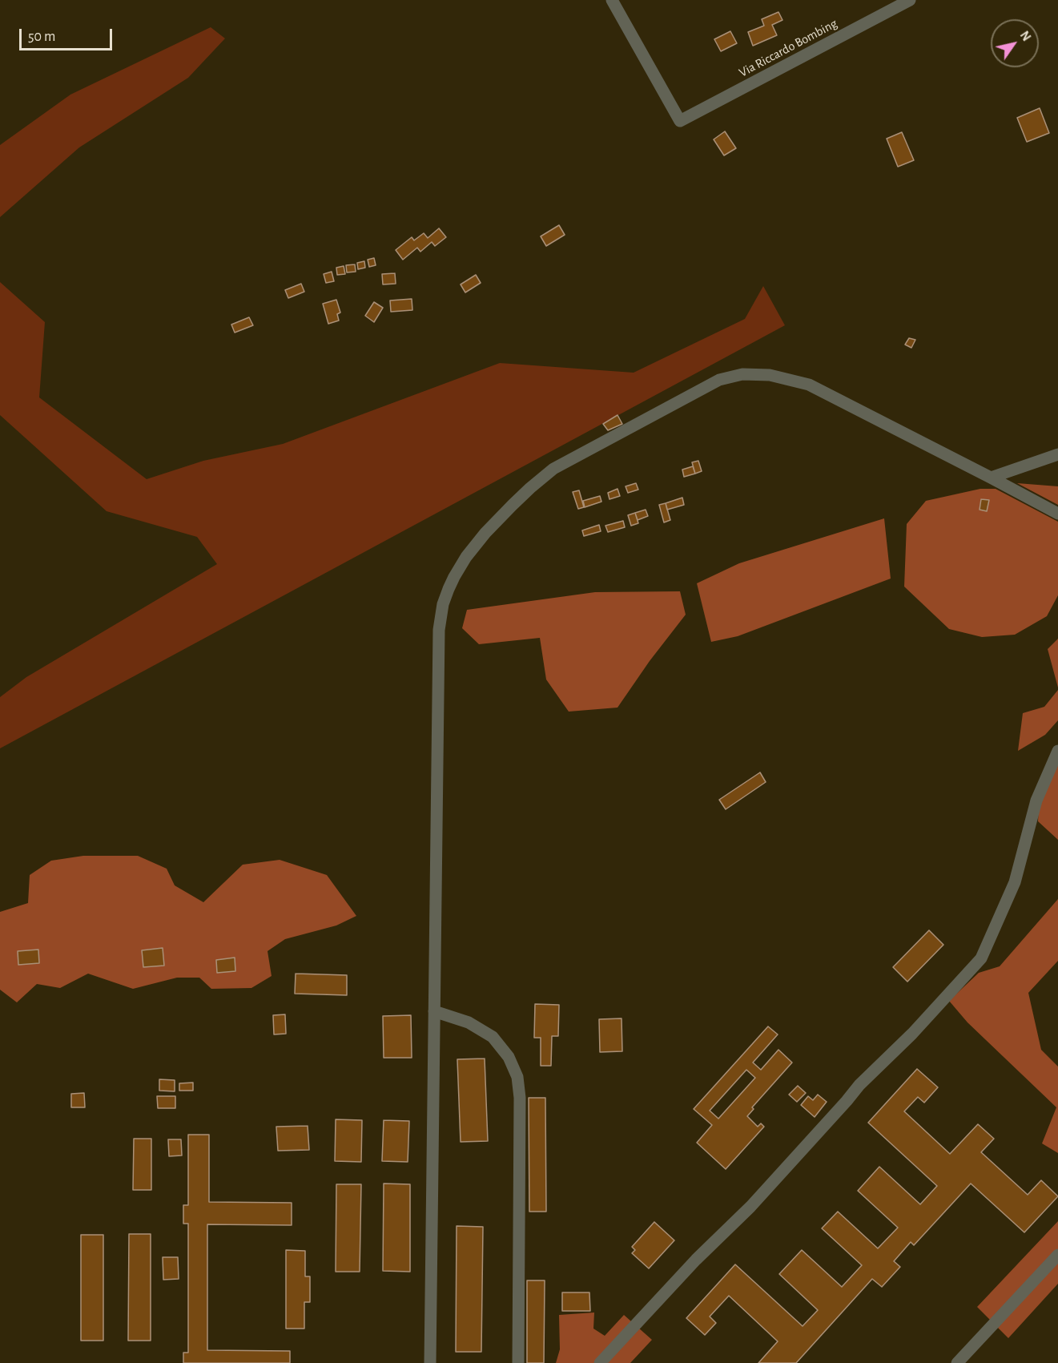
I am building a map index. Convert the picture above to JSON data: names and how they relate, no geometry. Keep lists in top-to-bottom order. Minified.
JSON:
{"streets":{"street":["Via Riccardo Bombing"]},"scale_bar":"50 m","north":"top right"}
